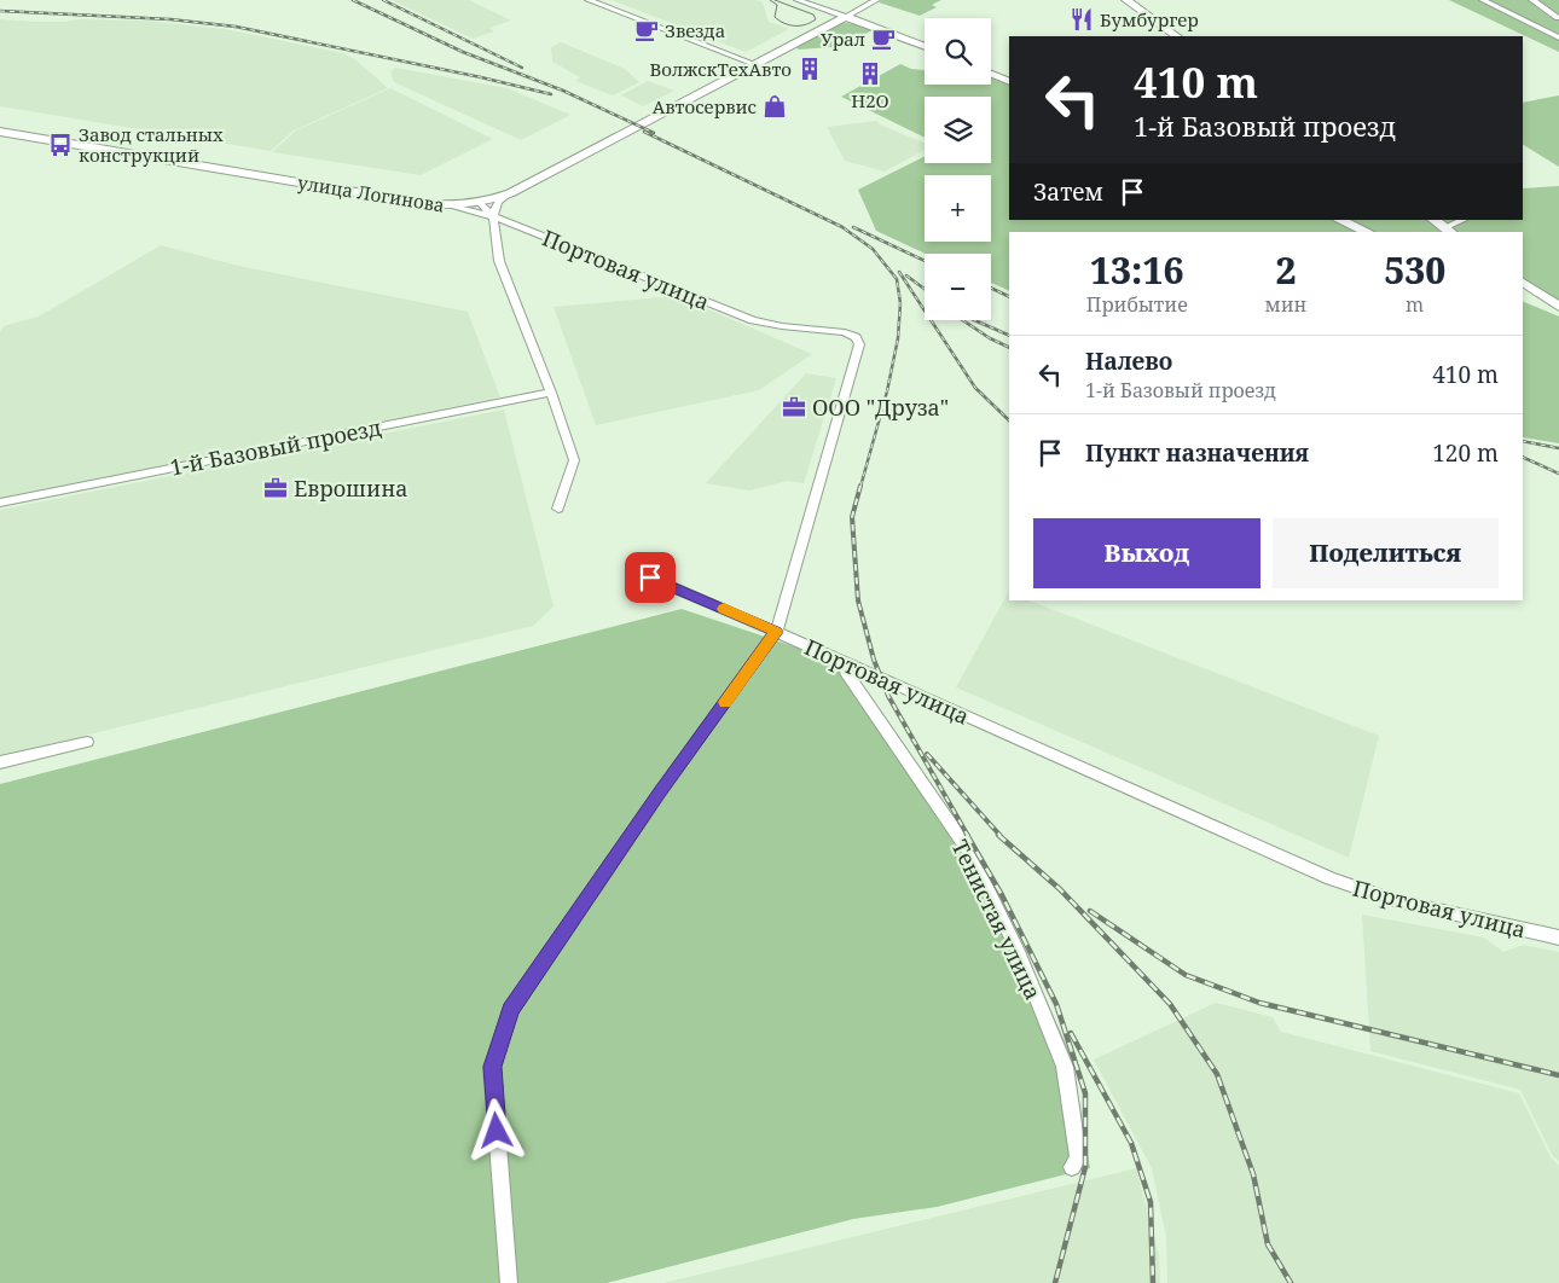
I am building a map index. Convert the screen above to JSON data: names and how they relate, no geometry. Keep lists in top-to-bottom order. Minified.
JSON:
{"streets":{"main road":["улица Логинова"],"street":["Портовая улица","1-й Базовый проезд","Тенистая улица"]},"crossings":[["улица Логинова","Портовая улица"],["Портовая улица","Тенистая улица"]],"places":{"restaurant":["Бумбургер"],"cafe":["Звезда","Урал"],"building":["ВолжскТехАвто","H2O"],"shop":["Автосервис"],"bus stop":["Завод стальных конструкций"],"office":["ООО \"Друза\"","Еврошина"]},"page":{"map_buttons":["+","−"],"turn":["410 m","1-й Базовый проезд"],"then":"Затем","eta":["13:16","Прибытие","2","мин","530","m"],"list":[{"name":"Налево","note":"1-й Базовый проезд","value":"410 m"},{"name":"Пункт назначения","value":"120 m"}],"buttons":["Выход","Поделиться"]}}
